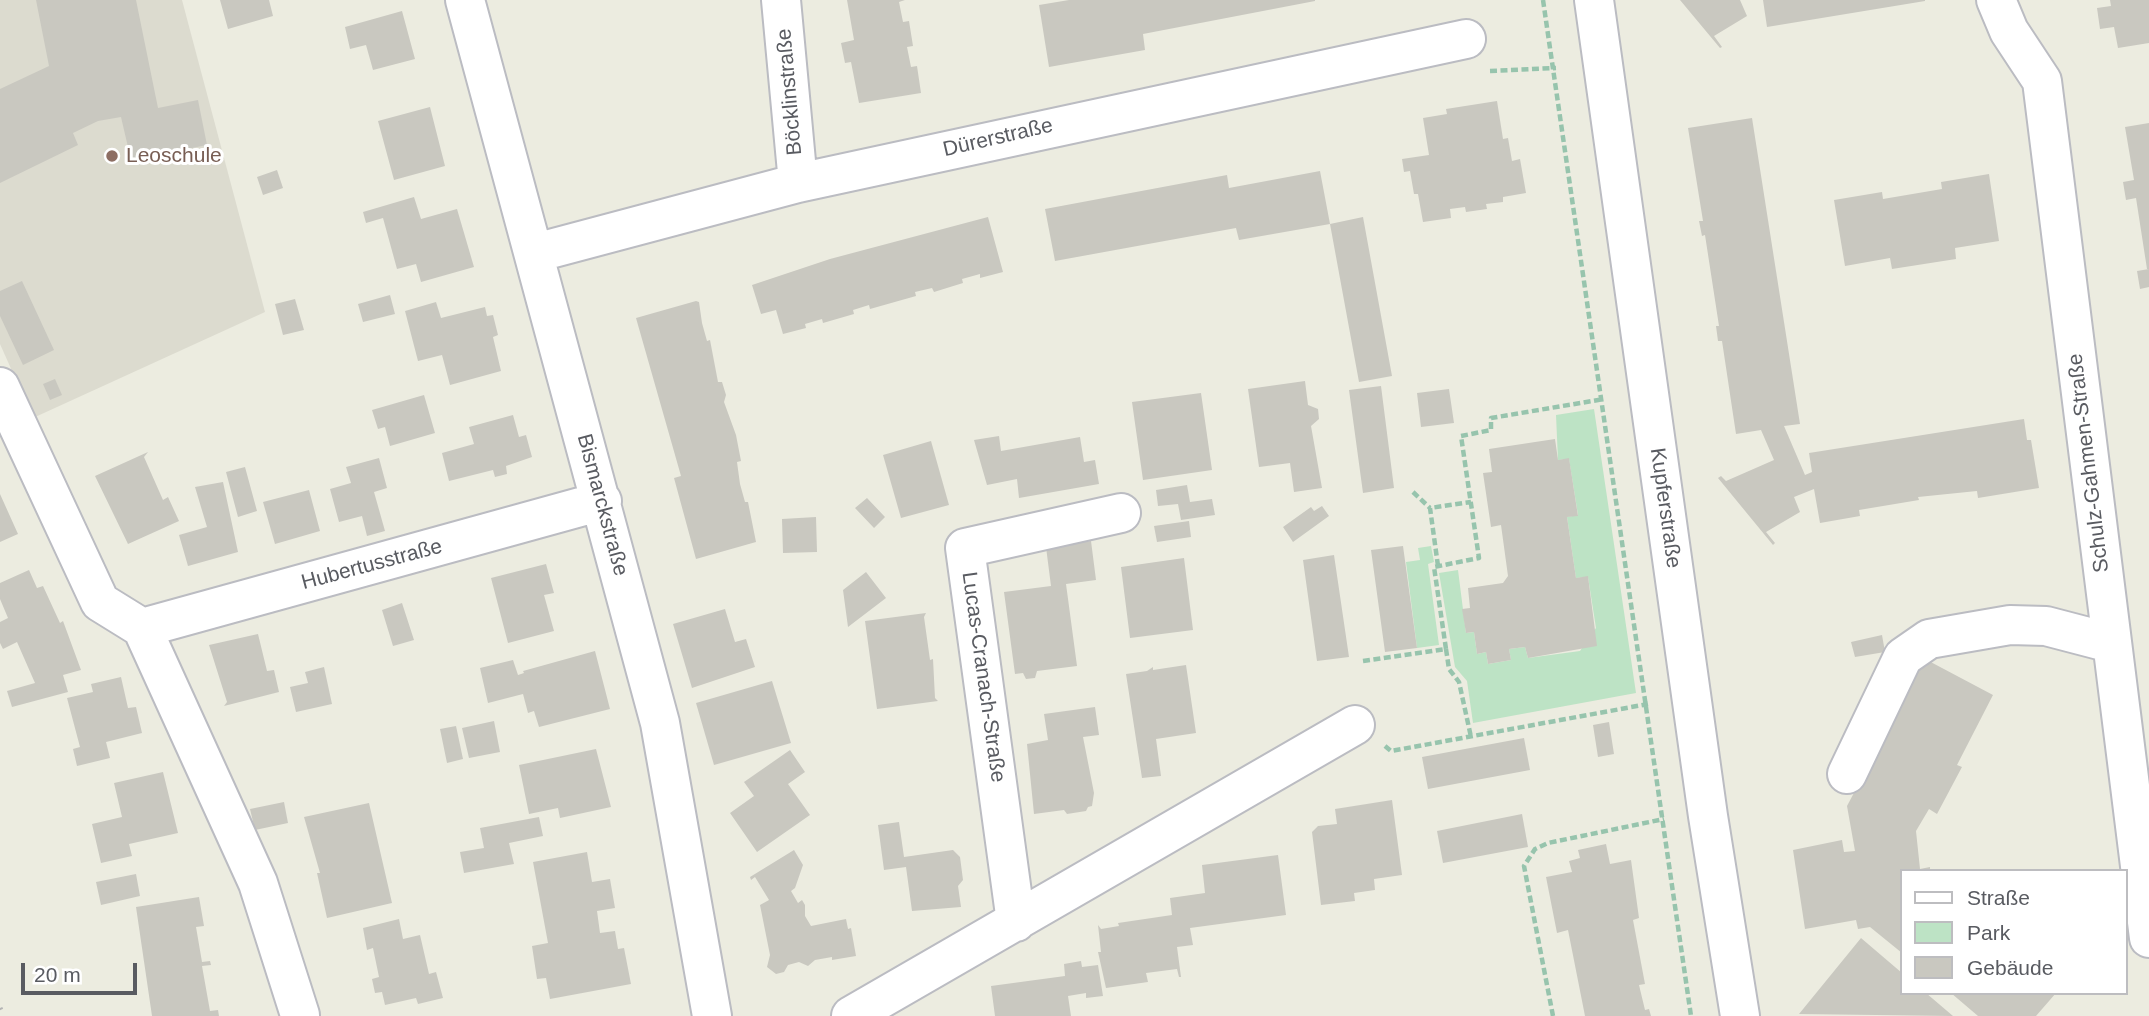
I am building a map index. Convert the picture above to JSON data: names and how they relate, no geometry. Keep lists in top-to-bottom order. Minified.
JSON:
{"streets":{"street":["Böcklinstraße","Dürerstraße","Schulz-Gahmen-Straße","Bismarckstraße","Kupferstraße","Hubertusstraße","Lucas-Cranach-Straße"]},"crossings":[["Böcklinstraße","Dürerstraße"],["Dürerstraße","Bismarckstraße"],["Bismarckstraße","Hubertusstraße"]],"places":["Leoschule"],"legend":["Straße","Park","Gebäude"],"scale_bar":"20 m"}
